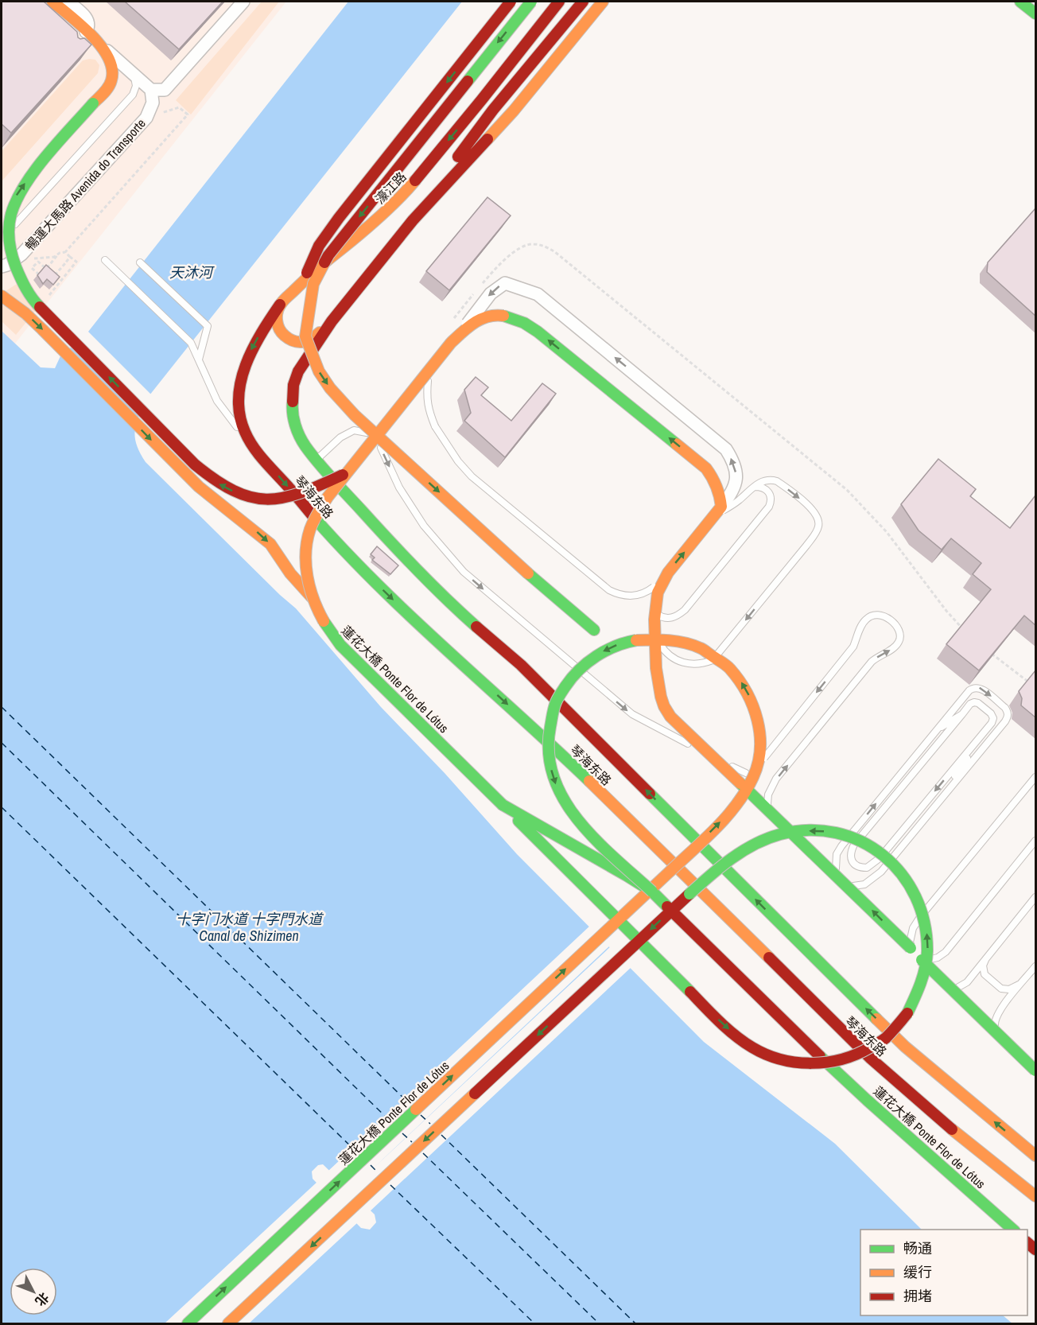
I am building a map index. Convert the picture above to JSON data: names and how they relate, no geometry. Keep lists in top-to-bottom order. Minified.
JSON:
{"streets":{"main road":["濠江路","琴海东路","蓮花大橋 Ponte Flor de Lótus"],"street":["暢運大馬路 Avenida do Transporte"]},"crossings":[["濠江路","琴海东路"]],"water":["天沐河","十字门水道 十字門水道 Canal de Shizimen"],"legend":["畅通","缓行","拥堵"],"north":"bottom right"}
